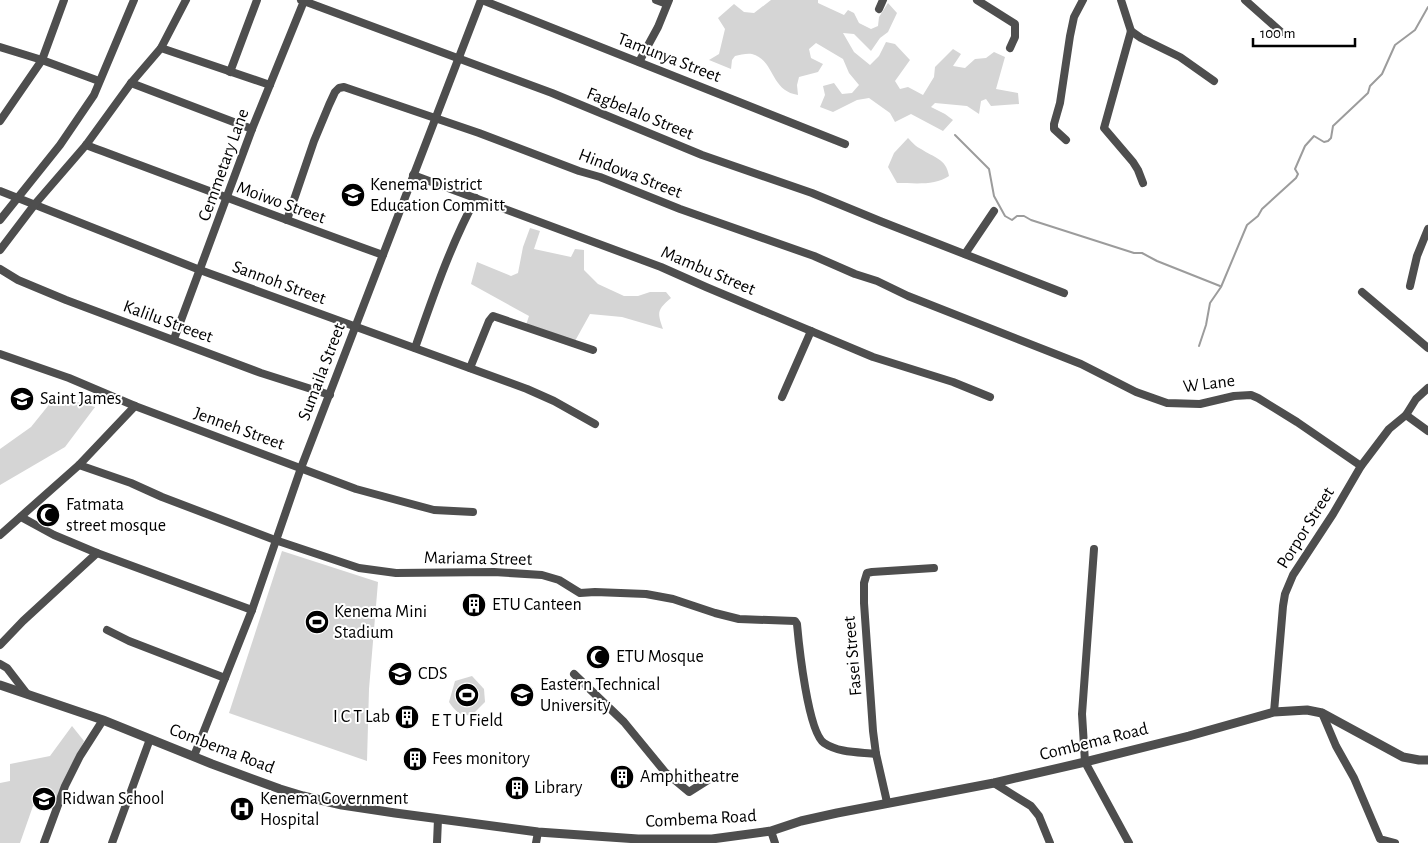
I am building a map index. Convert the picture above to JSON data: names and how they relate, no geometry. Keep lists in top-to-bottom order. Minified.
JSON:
{"streets":{"street":["Tamunya Street","Fagbelalo Street","Cemmetary Lane","Hindowa Street","Moiwo Street","Mambu Street","Sannoh Street","Kalilu Streeet","Sumaila Street","W Lane","Jenneh Street","Porpor Street","Mariama Street","Fasei Street","Combema Road"]},"crossings":[["Tamunya Street","Sumaila Street"],["Fagbelalo Street","Cemmetary Lane"],["Fagbelalo Street","Sumaila Street"],["Cemmetary Lane","Moiwo Street"],["Cemmetary Lane","Sannoh Street"],["Cemmetary Lane","Kalilu Streeet"],["Hindowa Street","Moiwo Street"],["Hindowa Street","Sumaila Street"],["Hindowa Street","W Lane"],["Moiwo Street","Sumaila Street"],["Mambu Street","Sumaila Street"],["Sannoh Street","Sumaila Street"],["Kalilu Streeet","Sumaila Street"],["Sumaila Street","Jenneh Street"],["Sumaila Street","Mariama Street"],["Sumaila Street","Combema Road"],["W Lane","Porpor Street"],["Porpor Street","Combema Road"],["Mariama Street","Fasei Street"],["Fasei Street","Combema Road"]],"places":{"school or university":["Kenema District Education Committ","Saint James","CDS","Eastern Technical University","Ridwan School"],"mosque":["Fatmata street mosque","ETU Mosque"],"building":["ETU Canteen","I C T Lab","Fees monitory","Amphitheatre","Library"],"sports":["Kenema Mini Stadium","E T U Field"],"hospital":["Kenema Government Hospital"]},"scale_bar":"100 m"}
